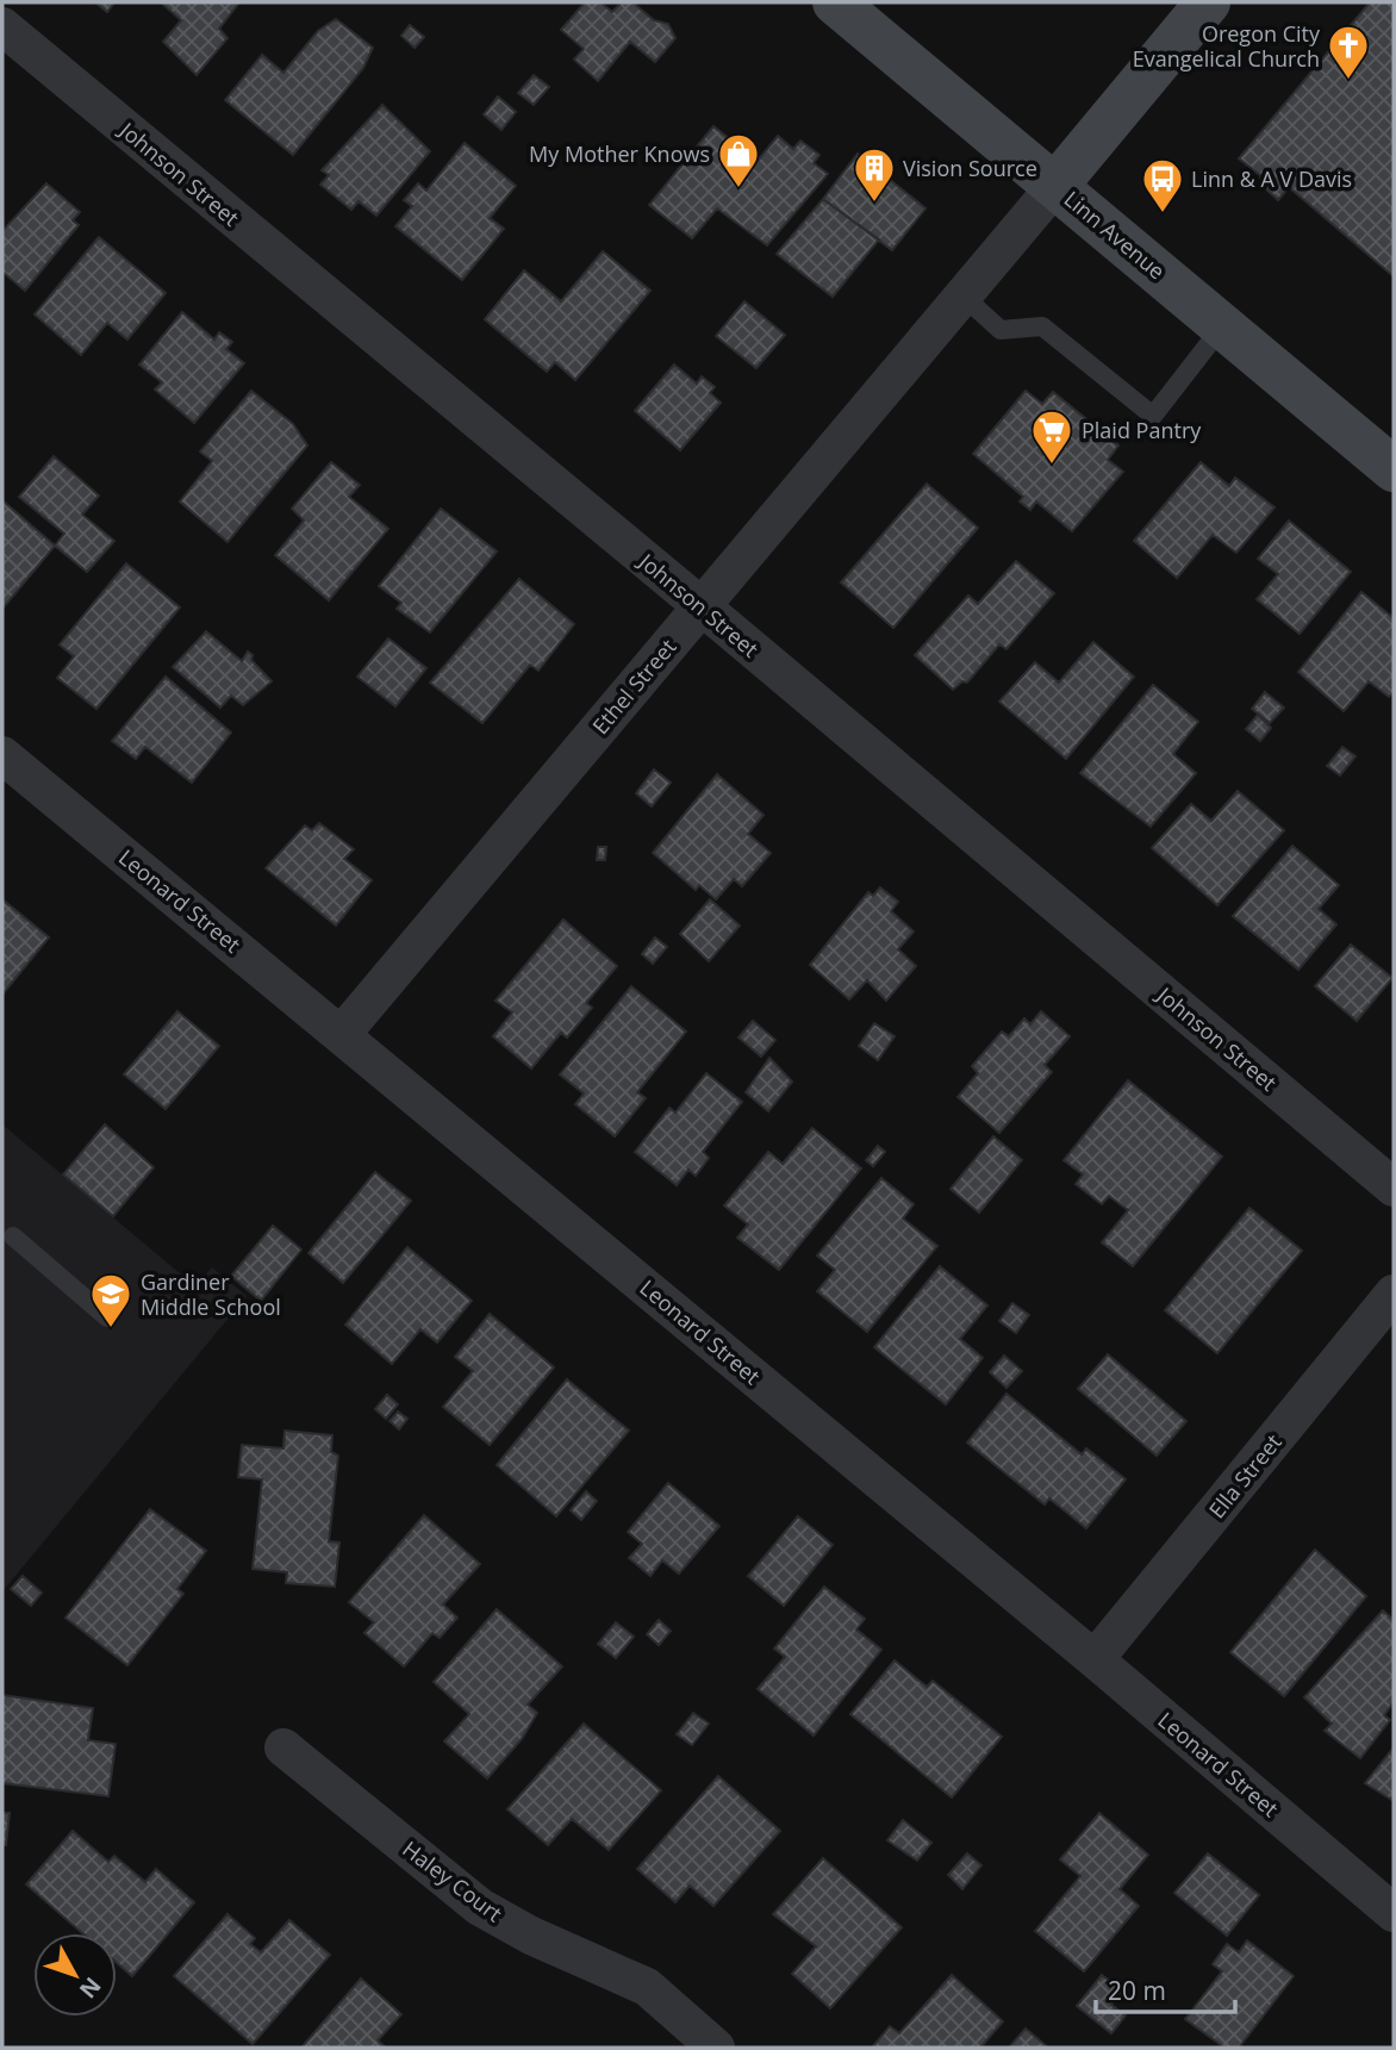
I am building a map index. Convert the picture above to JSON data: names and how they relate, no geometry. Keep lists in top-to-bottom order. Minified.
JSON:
{"streets":{"main road":["Linn Avenue"],"street":["Johnson Street","Ethel Street","Leonard Street","Ella Street","Haley Court"]},"crossings":[["Johnson Street","Ethel Street"],["Linn Avenue","Ethel Street"],["Ethel Street","Leonard Street"],["Leonard Street","Ella Street"]],"places":{"church":["Oregon City Evangelical Church"],"shop":["My Mother Knows"],"building":["Vision Source"],"bus stop":["Linn & A V Davis"],"supermarket":["Plaid Pantry"],"school or university":["Gardiner Middle School"]},"scale_bar":"20 m","north":"bottom right"}
